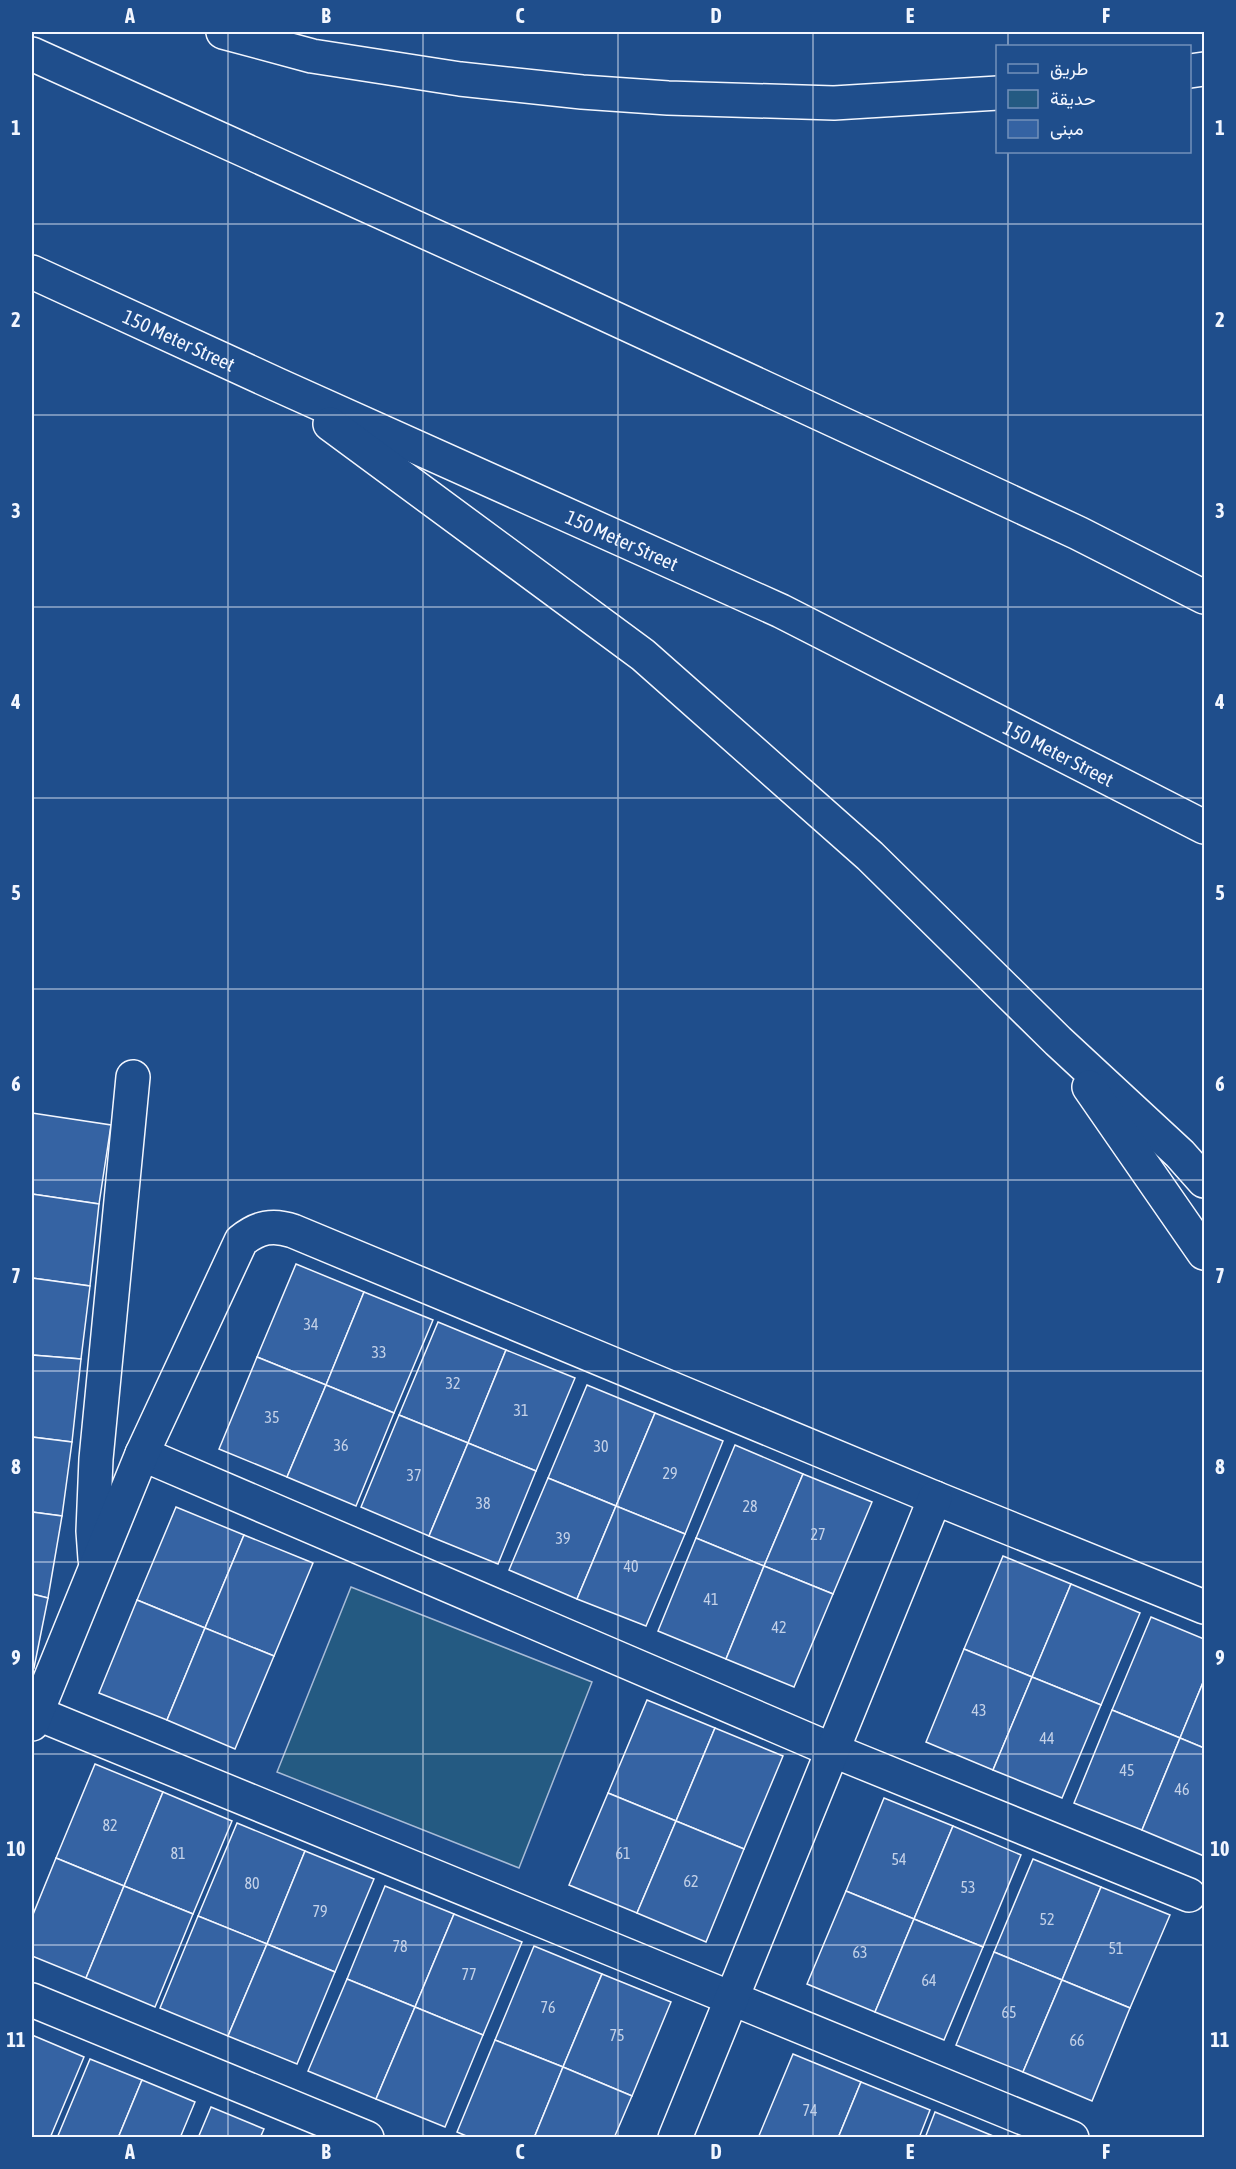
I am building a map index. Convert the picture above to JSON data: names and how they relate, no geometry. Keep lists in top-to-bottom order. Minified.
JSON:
{"streets":{"main road":["150 Meter Street"]},"house_numbers":["34","33","32","31","35","36","30","29","37","38","28","27","39","40","41","42","43","44","45","46","82","81","61","54","62","80","53","79","52","78","51","63","77","64","76","65","75","66","74"],"legend":["طريق","حديقة","مبنى"],"grid":{"columns":["A","B","C","D","E","F"],"rows":["1","2","3","4","5","6","7","8","9","10","11"]}}
